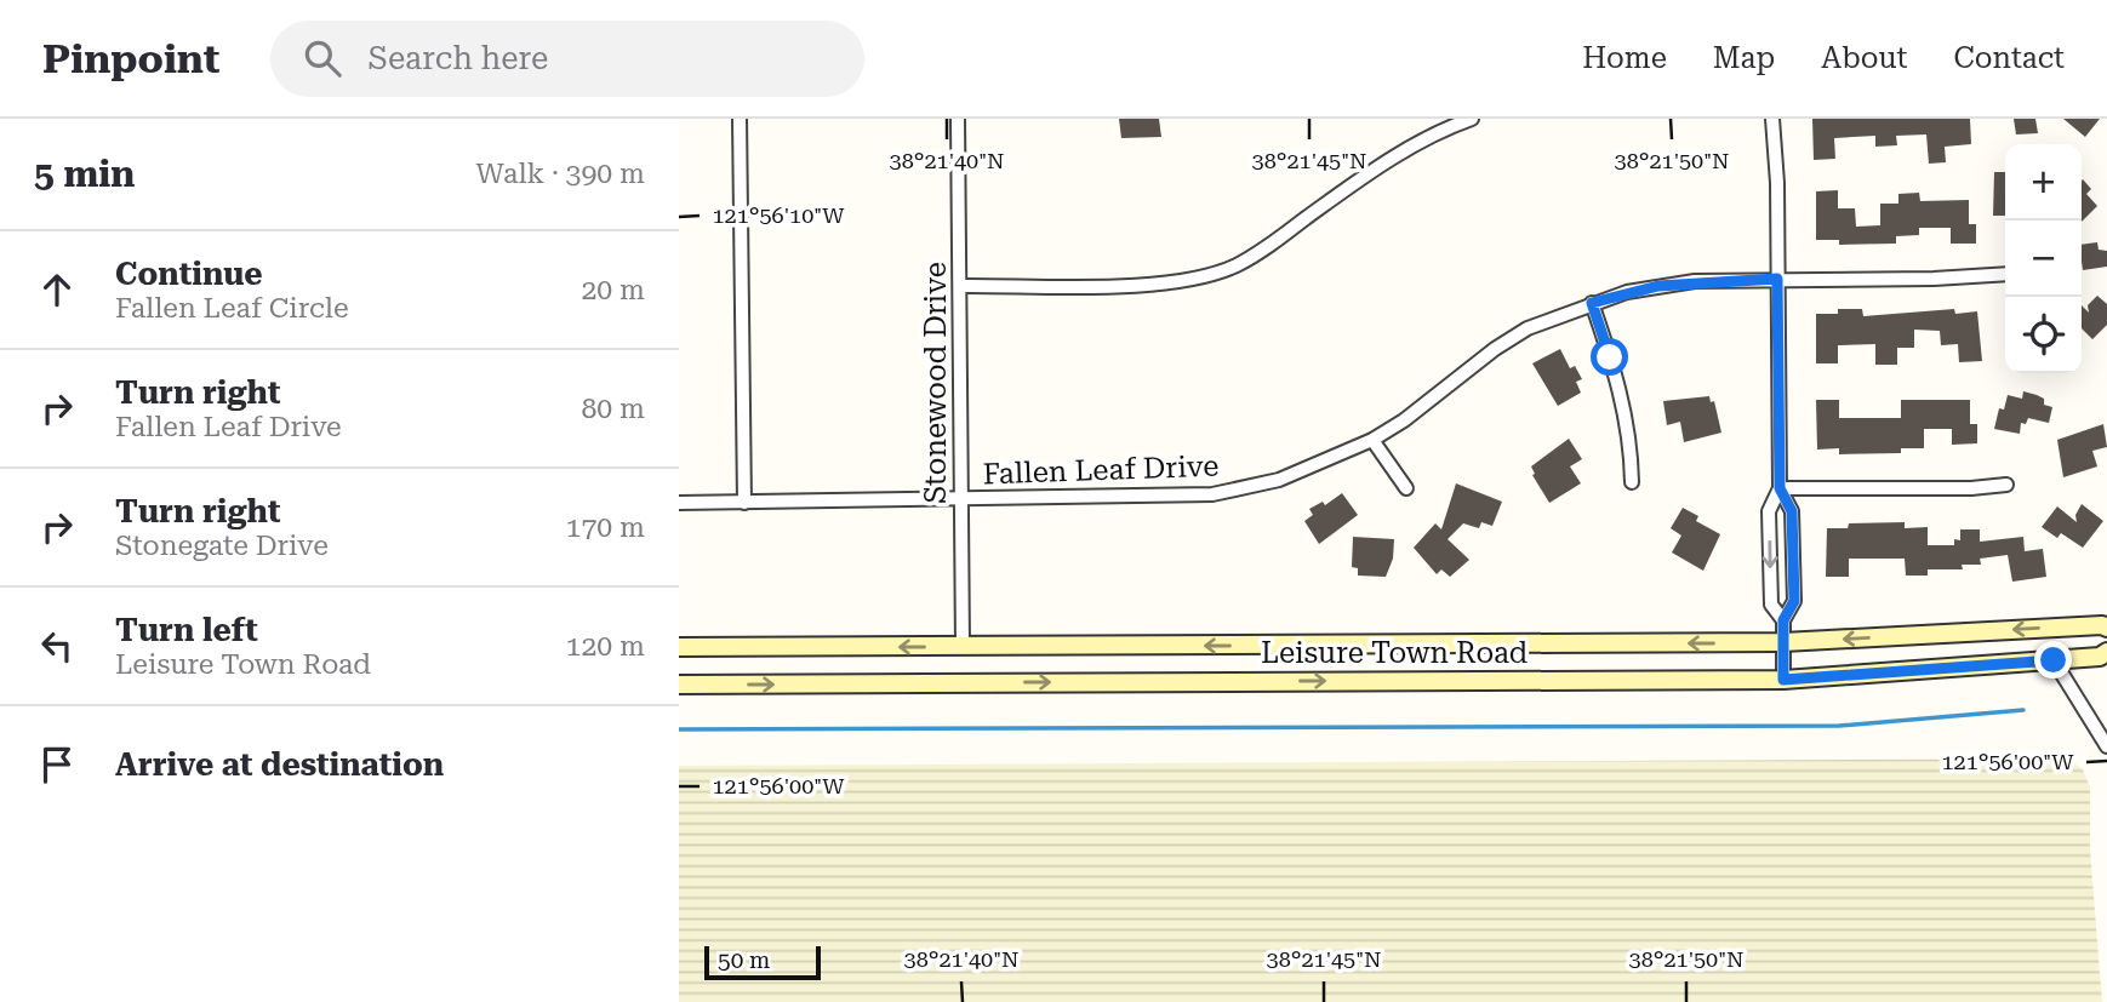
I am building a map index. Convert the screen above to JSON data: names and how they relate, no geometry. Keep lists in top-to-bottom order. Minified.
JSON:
{"streets":{"main road":["Leisure Town Road"],"street":["Stonewood Drive","Fallen Leaf Drive"]},"crossings":[["Stonewood Drive","Fallen Leaf Drive"],["Stonewood Drive","Leisure Town Road"]],"scale_bar":"50 m","page":{"header":"Pinpoint","search":"Search here","nav":["Home","Map","About","Contact"],"heading":["5 min","Walk · 390 m"],"map_buttons":["+","−"],"list":[["Continue","Fallen Leaf Circle","20 m"],["Turn right","Fallen Leaf Drive","80 m"],["Turn right","Stonegate Drive","170 m"],["Turn left","Leisure Town Road","120 m"],"Arrive at destination"],"scale":"50 m"},"coordinates":["38°21'40\"N","38°21'45\"N","38°21'50\"N","121°56'10\"W","121°56'00\"W"]}
